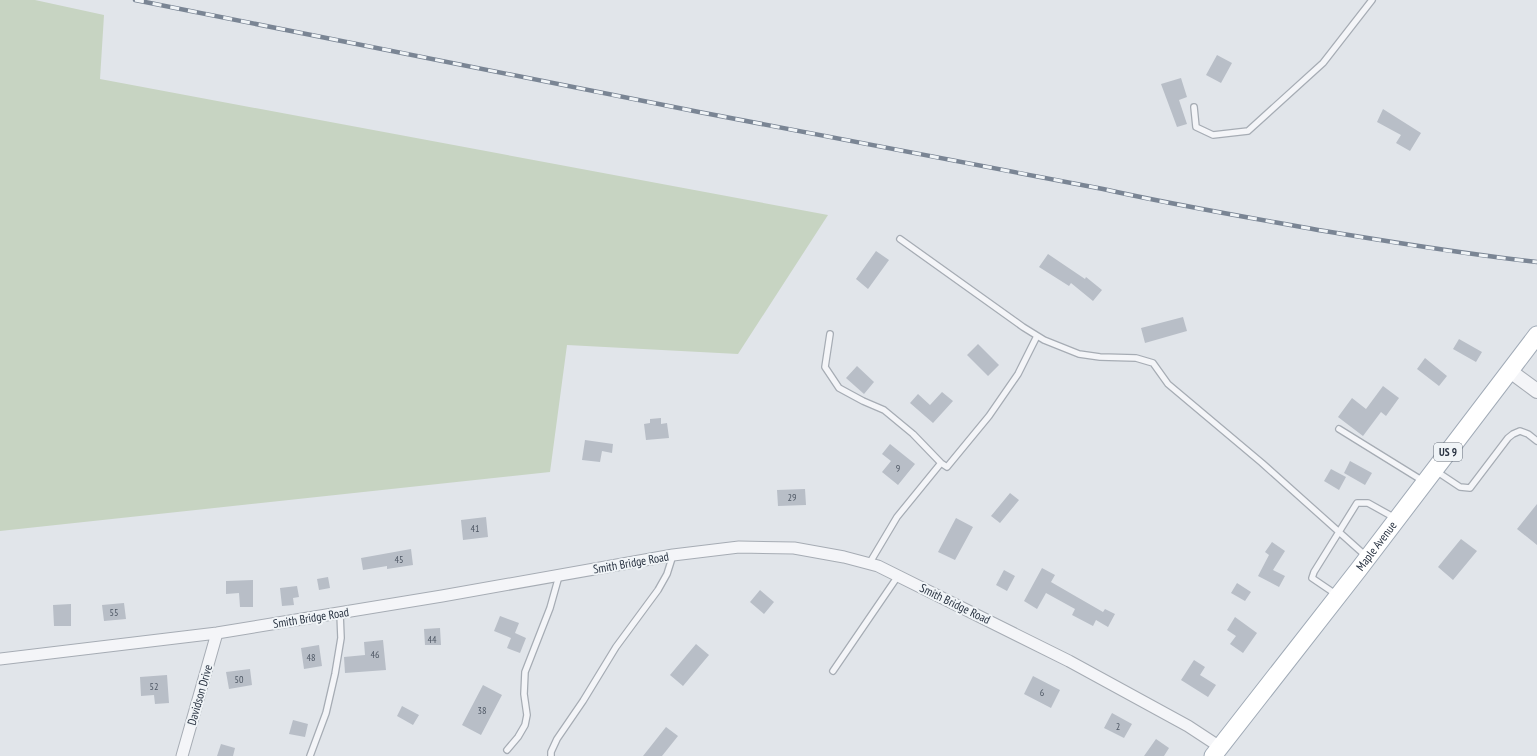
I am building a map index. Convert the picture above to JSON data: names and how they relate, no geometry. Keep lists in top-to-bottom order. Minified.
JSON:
{"streets":{"main road":["US 9","Maple Avenue"],"street":["Smith Bridge Road","Davidson Drive"]},"crossings":[["Maple Avenue","Smith Bridge Road"],["Smith Bridge Road","Davidson Drive"]],"house_numbers":["9","29","41","45","55","44","46","48","50","52","6","38","2"]}
